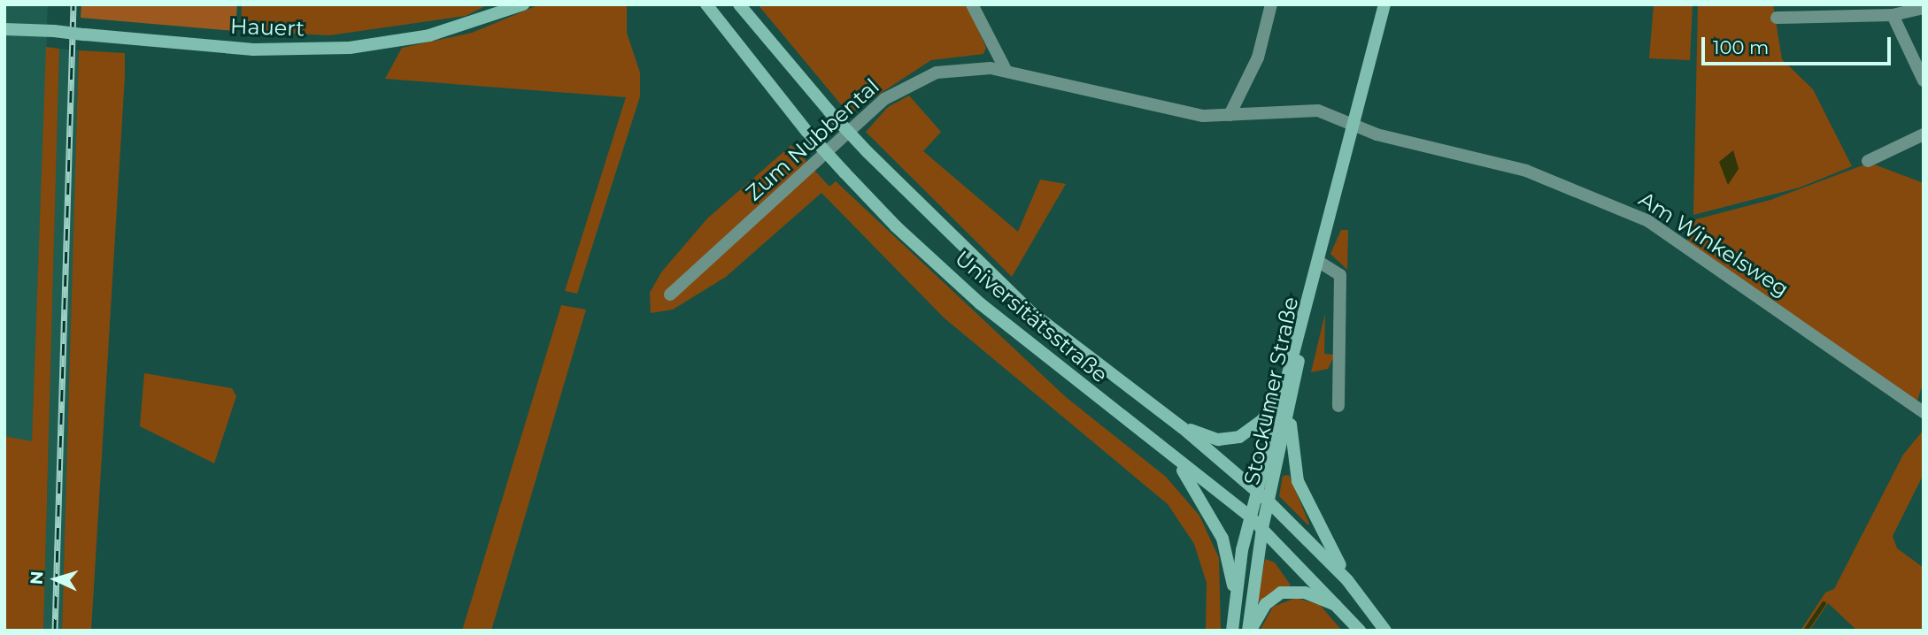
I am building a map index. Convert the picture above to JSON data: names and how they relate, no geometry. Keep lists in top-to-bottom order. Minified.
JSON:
{"streets":{"main road":["Hauert","Universitätsstraße","Stockumer Straße"],"street":["Zum Nubbental","Am Winkelsweg"]},"crossings":[["Zum Nubbental","Am Winkelsweg"],["Zum Nubbental","Stockumer Straße"],["Am Winkelsweg","Stockumer Straße"],["Universitätsstraße","Stockumer Straße"]],"scale_bar":"100 m","north":"left"}
